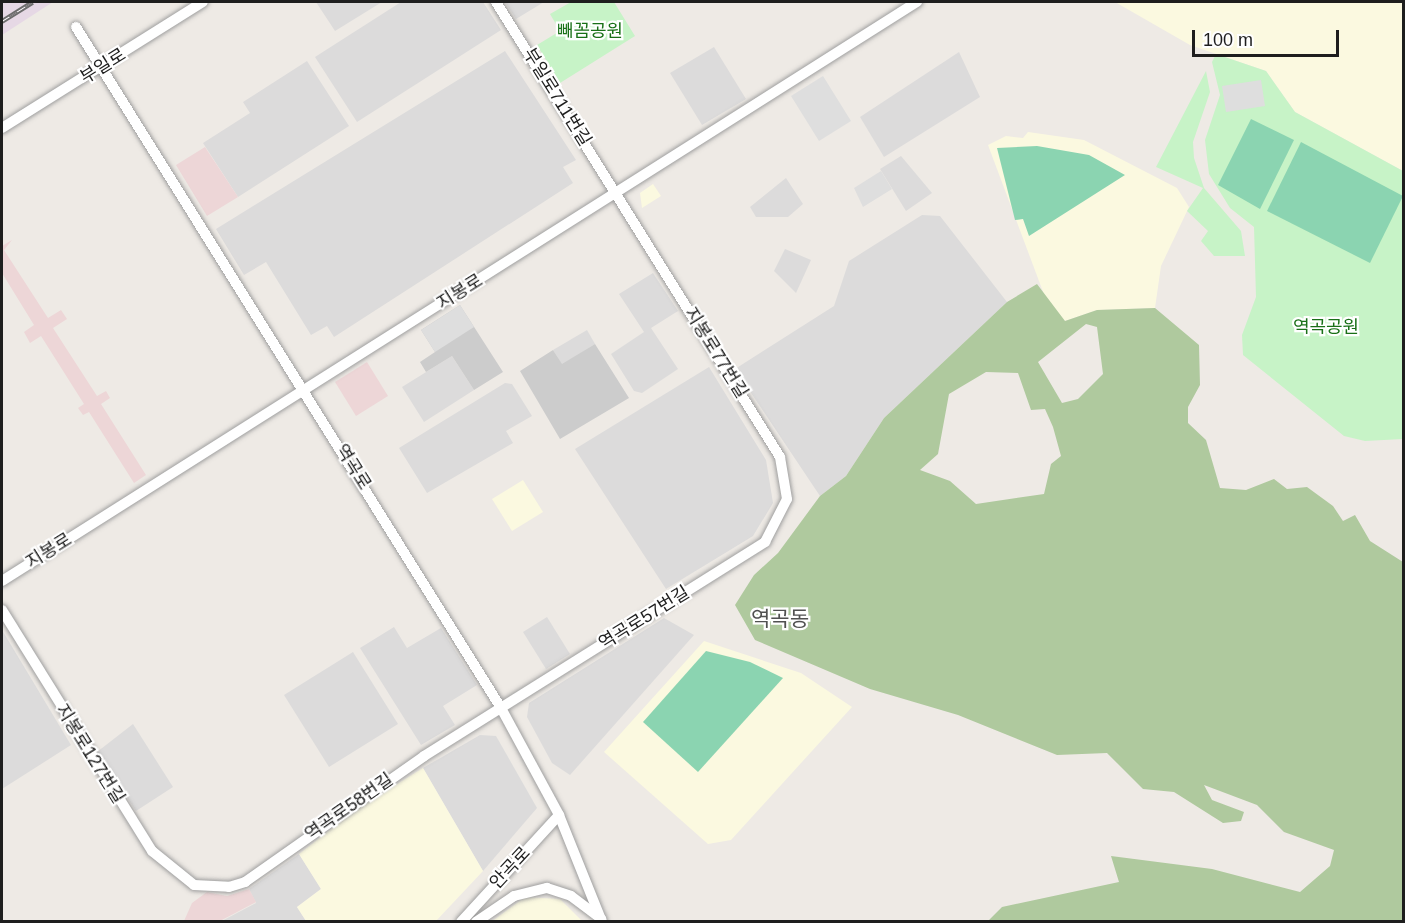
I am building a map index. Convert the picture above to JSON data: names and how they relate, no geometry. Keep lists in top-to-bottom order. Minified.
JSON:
{"streets":{"street":["부일로","부일로711번길","지봉로","지봉로77번길","역곡로","역곡로57번길","지봉로127번길","역곡로58번길","안곡로"]},"crossings":[["부일로","역곡로"],["부일로711번길","지봉로"],["부일로711번길","지봉로77번길"],["지봉로","지봉로77번길"],["지봉로","역곡로"],["지봉로77번길","역곡로57번길"],["역곡로","역곡로57번길"],["역곡로","역곡로58번길"],["역곡로","안곡로"],["역곡로57번길","역곡로58번길"],["지봉로127번길","역곡로58번길"]],"districts":["역곡동"],"parks":["빼꼼공원","역곡공원"],"scale_bar":"100 m"}
